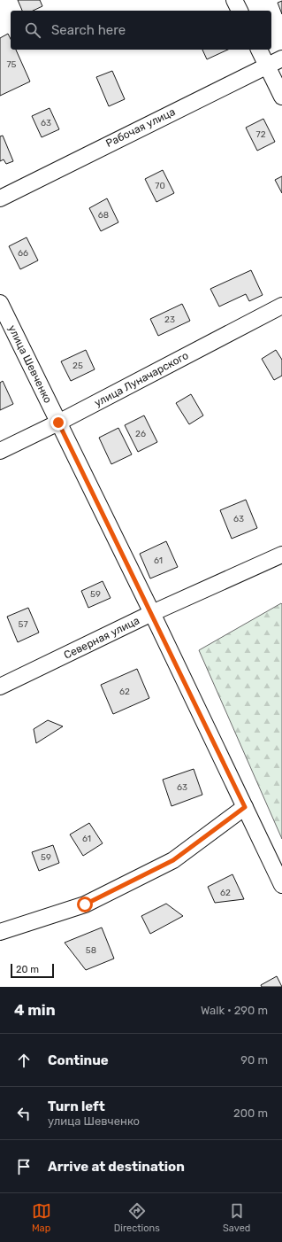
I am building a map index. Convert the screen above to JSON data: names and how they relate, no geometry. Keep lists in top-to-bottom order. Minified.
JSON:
{"streets":{"street":["Рабочая улица","улица Шевченко","улица Луначарского","Северная улица"]},"crossings":[["улица Шевченко","улица Луначарского"],["улица Шевченко","Северная улица"]],"house_numbers":["75","63","72","70","68","66","23","25","26","63","61","59","57","62","63","61","59","62","58"],"scale_bar":"20 m","page":{"search":"Search here","scale":"20 m","heading":["4 min","Walk · 290 m"],"list":[["Continue","90 m"],["Turn left","улица Шевченко","200 m"],"Arrive at destination"],"nav":["Map","Directions","Saved"]}}
